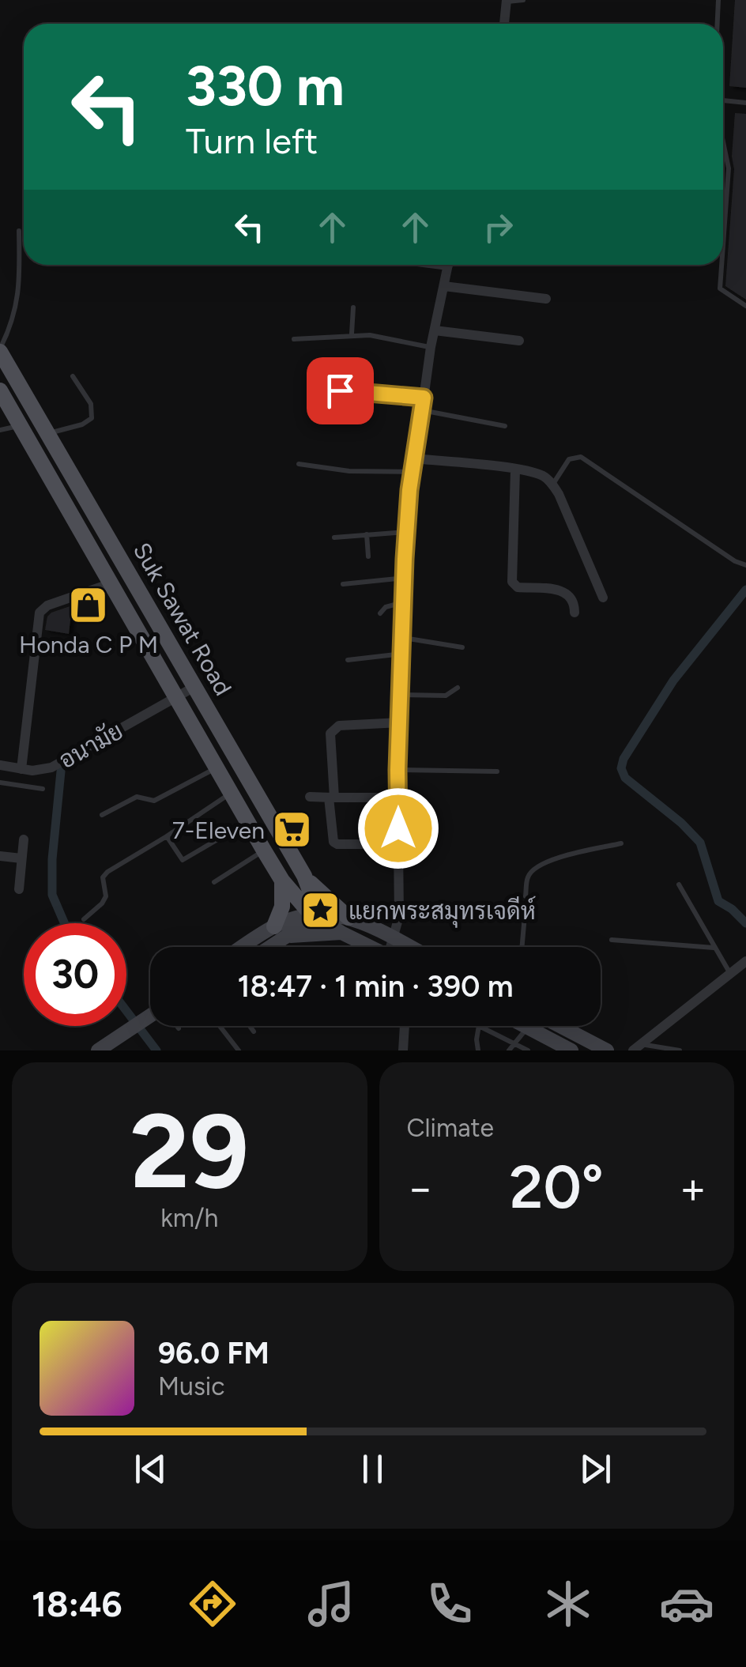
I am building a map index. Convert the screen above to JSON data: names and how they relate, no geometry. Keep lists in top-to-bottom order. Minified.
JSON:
{"streets":{"main road":["Suk Sawat Road"],"street":["อนามัย"]},"crossings":[["Suk Sawat Road","อนามัย"]],"places":{"shop":["Honda C P M"],"supermarket":["7-Eleven"],"place":["แยกพระสมุทรเจดีห์"]},"page":{"turn":["330 m","Turn left"],"limit":"30","trip":"18:47 · 1 min · 390 m","tile":[["29","km/h"],"Climate"],"heat":["−","20°","+"],"song":["96.0 FM","Music"],"tabs":"18:46"}}
